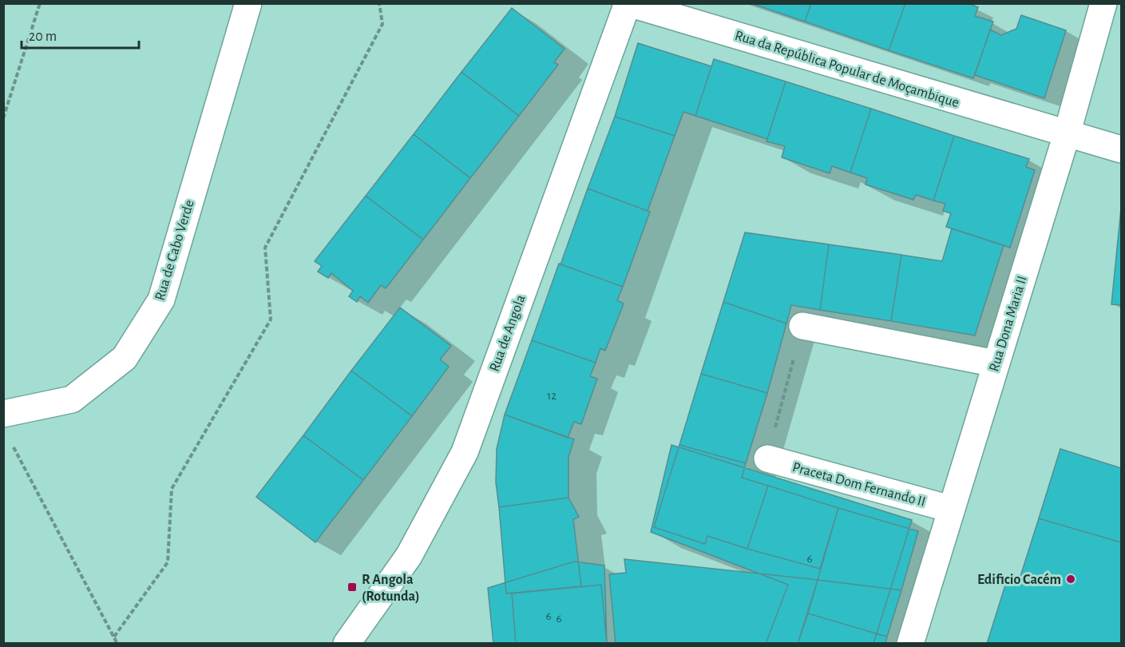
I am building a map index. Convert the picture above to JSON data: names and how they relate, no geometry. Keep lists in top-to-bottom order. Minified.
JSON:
{"streets":{"street":["Rua da República Popular de Moçambique","Rua de Cabo Verde","Rua Dona Maria II","Rua de Angola","Praceta Dom Fernando II"]},"crossings":[["Rua da República Popular de Moçambique","Rua Dona Maria II"],["Rua da República Popular de Moçambique","Rua de Angola"],["Rua Dona Maria II","Praceta Dom Fernando II"]],"places":{"other":["Edificio Cacém"],"transit":["R Angola (Rotunda)"]},"house_numbers":["12","6","6","6"],"scale_bar":"20 m"}
